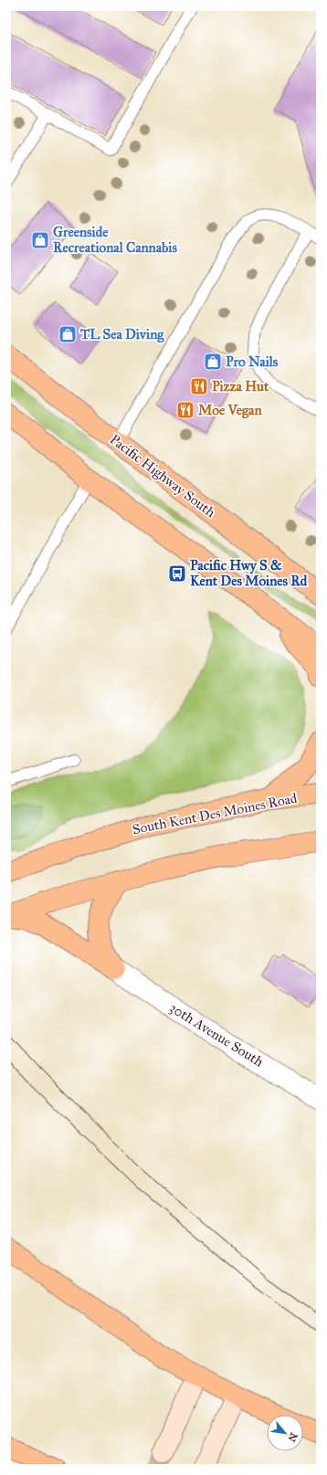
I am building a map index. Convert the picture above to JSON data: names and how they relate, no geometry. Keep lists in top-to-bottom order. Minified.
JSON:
{"streets":{"main road":["Pacific Highway South","South Kent Des Moines Road"],"street":["30th Avenue South"]},"places":{"shop":["Greenside Recreational Cannabis","TL Sea Diving","Pro Nails"],"restaurant":["Pizza Hut","Moe Vegan"],"bus stop":["Pacific Hwy S & Kent Des Moines Rd"]},"north":"bottom right"}
